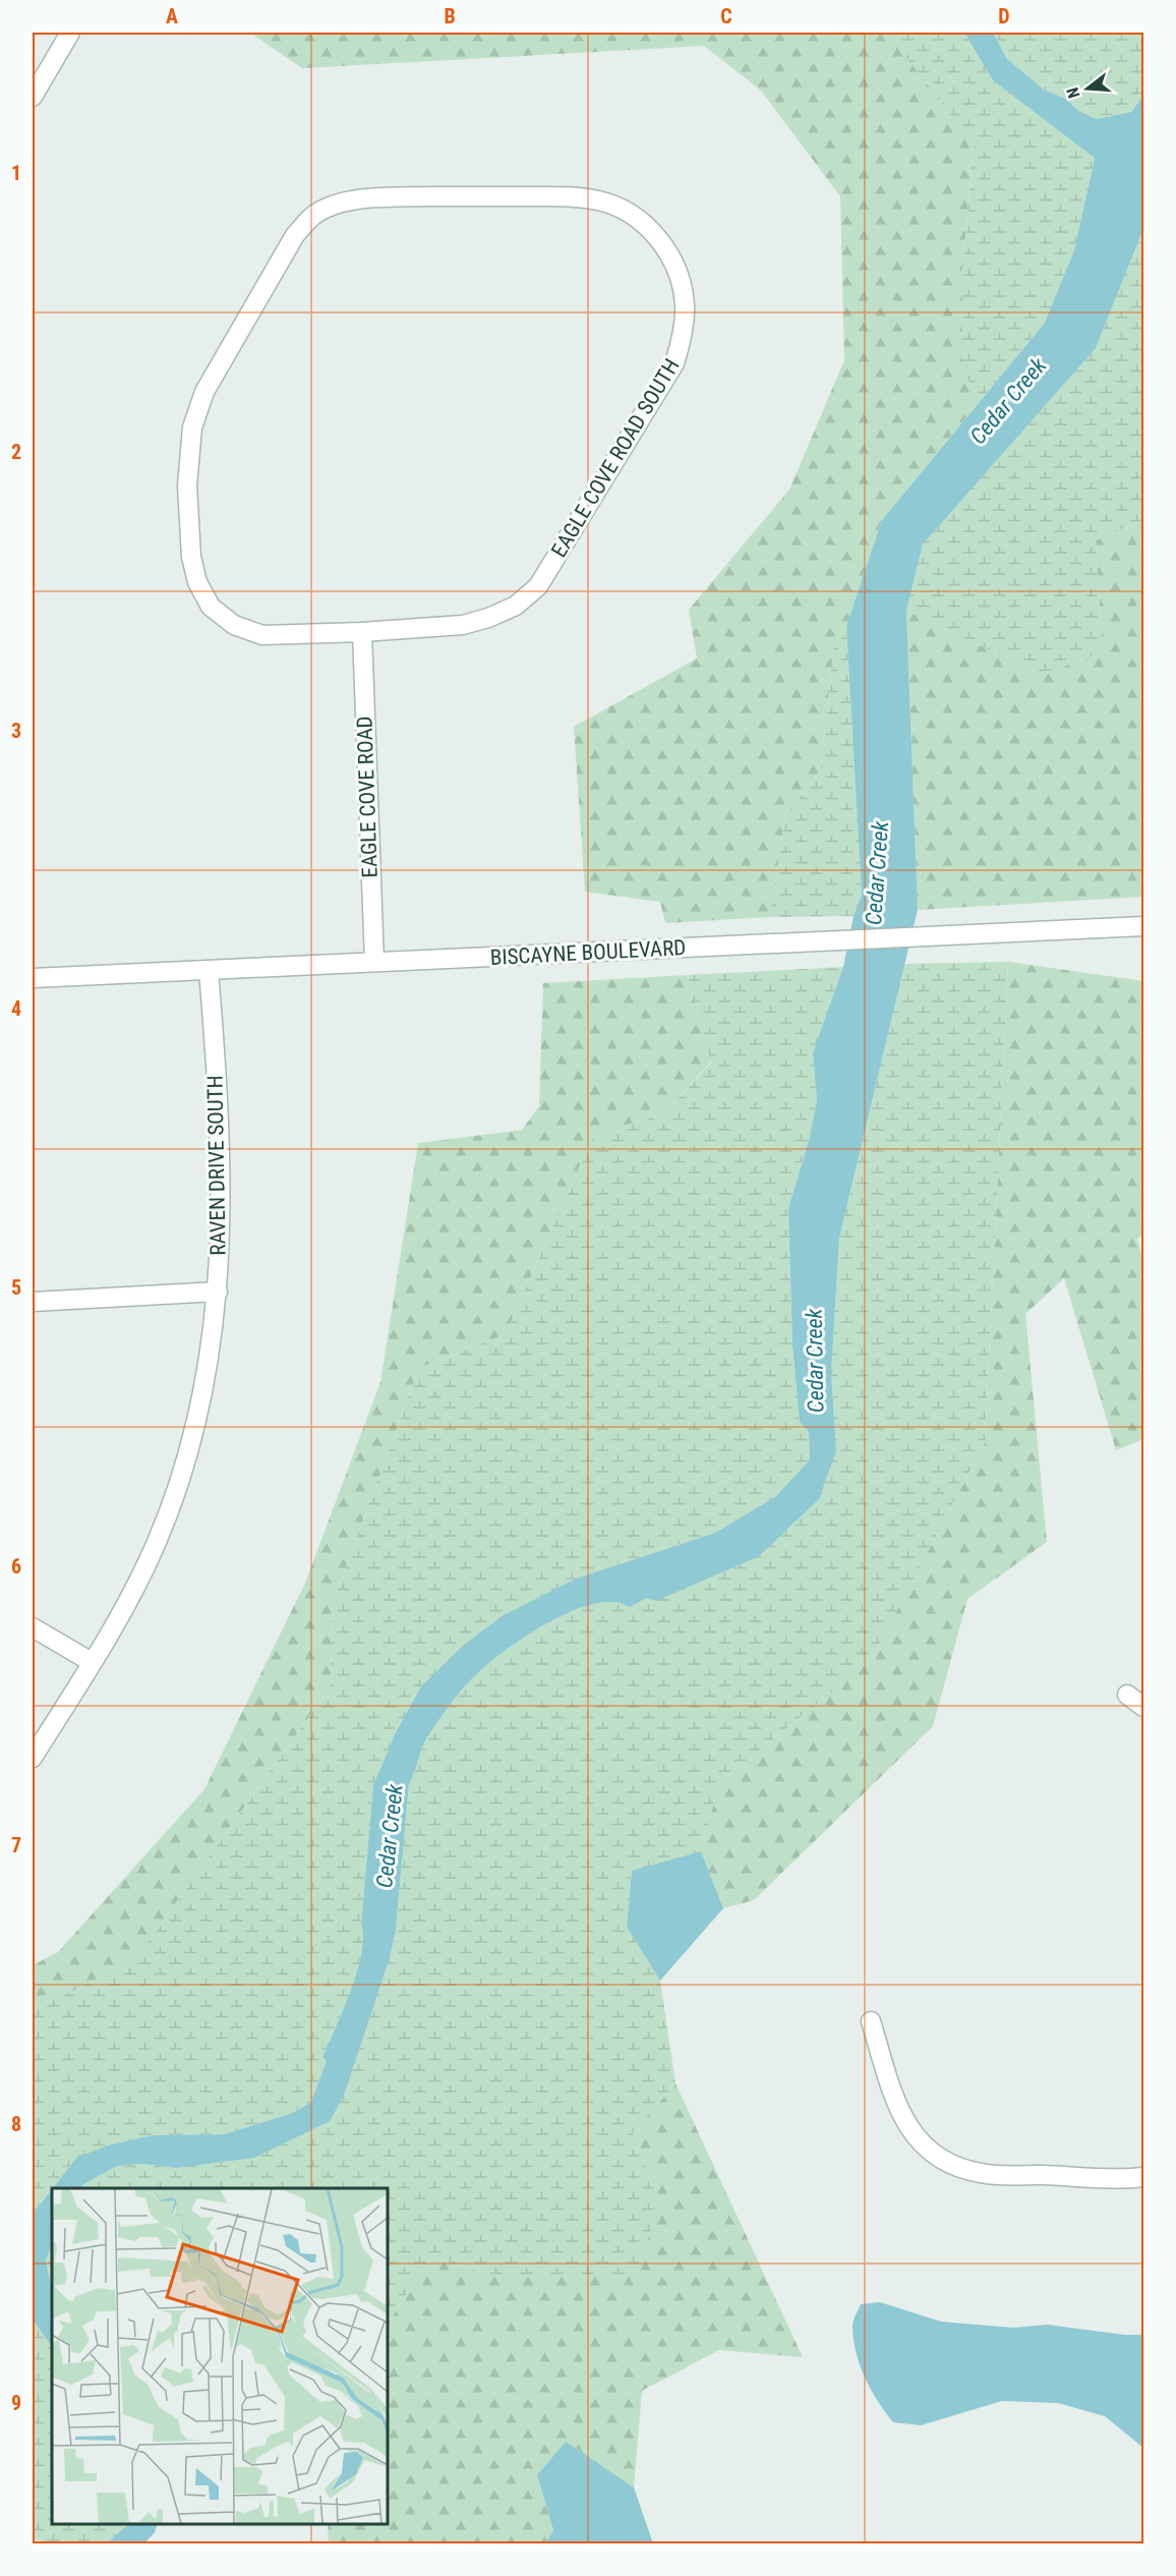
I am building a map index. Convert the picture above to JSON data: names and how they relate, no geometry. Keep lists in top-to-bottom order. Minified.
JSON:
{"streets":{"street":["EAGLE COVE ROAD SOUTH","EAGLE COVE ROAD","BISCAYNE BOULEVARD","RAVEN DRIVE SOUTH"]},"crossings":[["EAGLE COVE ROAD SOUTH","EAGLE COVE ROAD"],["EAGLE COVE ROAD","BISCAYNE BOULEVARD"],["BISCAYNE BOULEVARD","RAVEN DRIVE SOUTH"]],"water":["Cedar Creek"],"north":"left","grid":{"columns":["A","B","C","D"],"rows":["1","2","3","4","5","6","7","8","9"]}}
